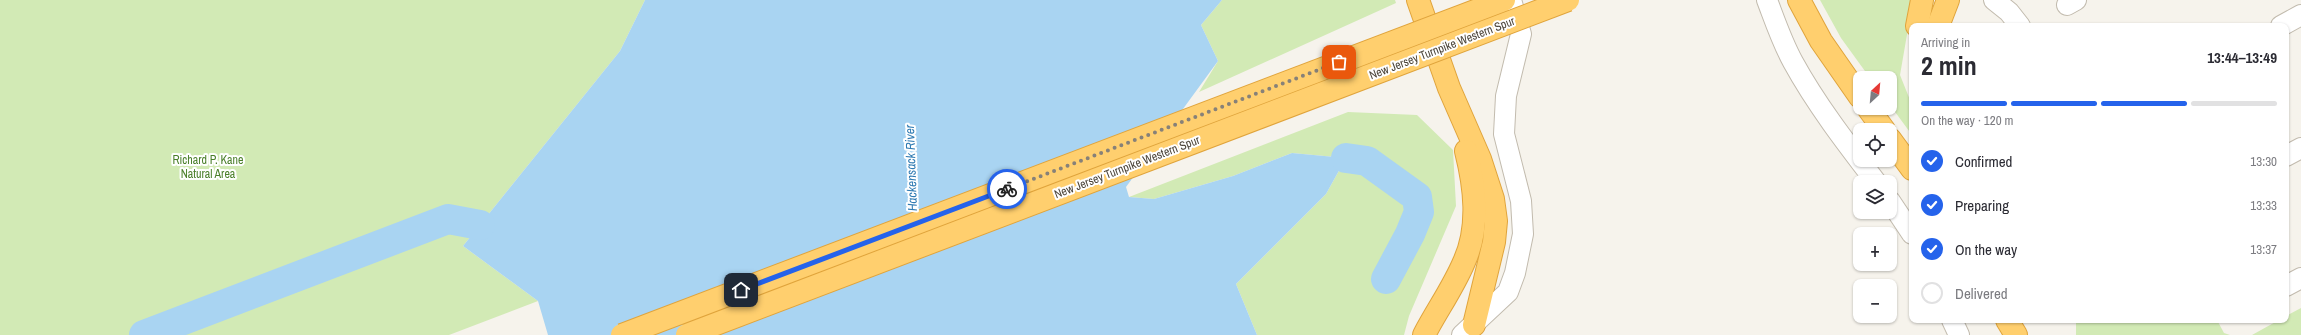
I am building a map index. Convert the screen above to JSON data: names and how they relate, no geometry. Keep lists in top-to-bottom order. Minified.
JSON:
{"streets":{"highway":["New Jersey Turnpike Western Spur"]},"water":["Hackensack River"],"parks":["Richard P. Kane Natural Area"],"north":"top right","page":{"heading":["2 min","Arriving in","13:44–13:49"],"map_buttons":["+","−"],"bar":"On the way · 120 m","list":[["Confirmed","13:30"],["Preparing","13:33"],["On the way","13:37"],"Delivered"]}}
